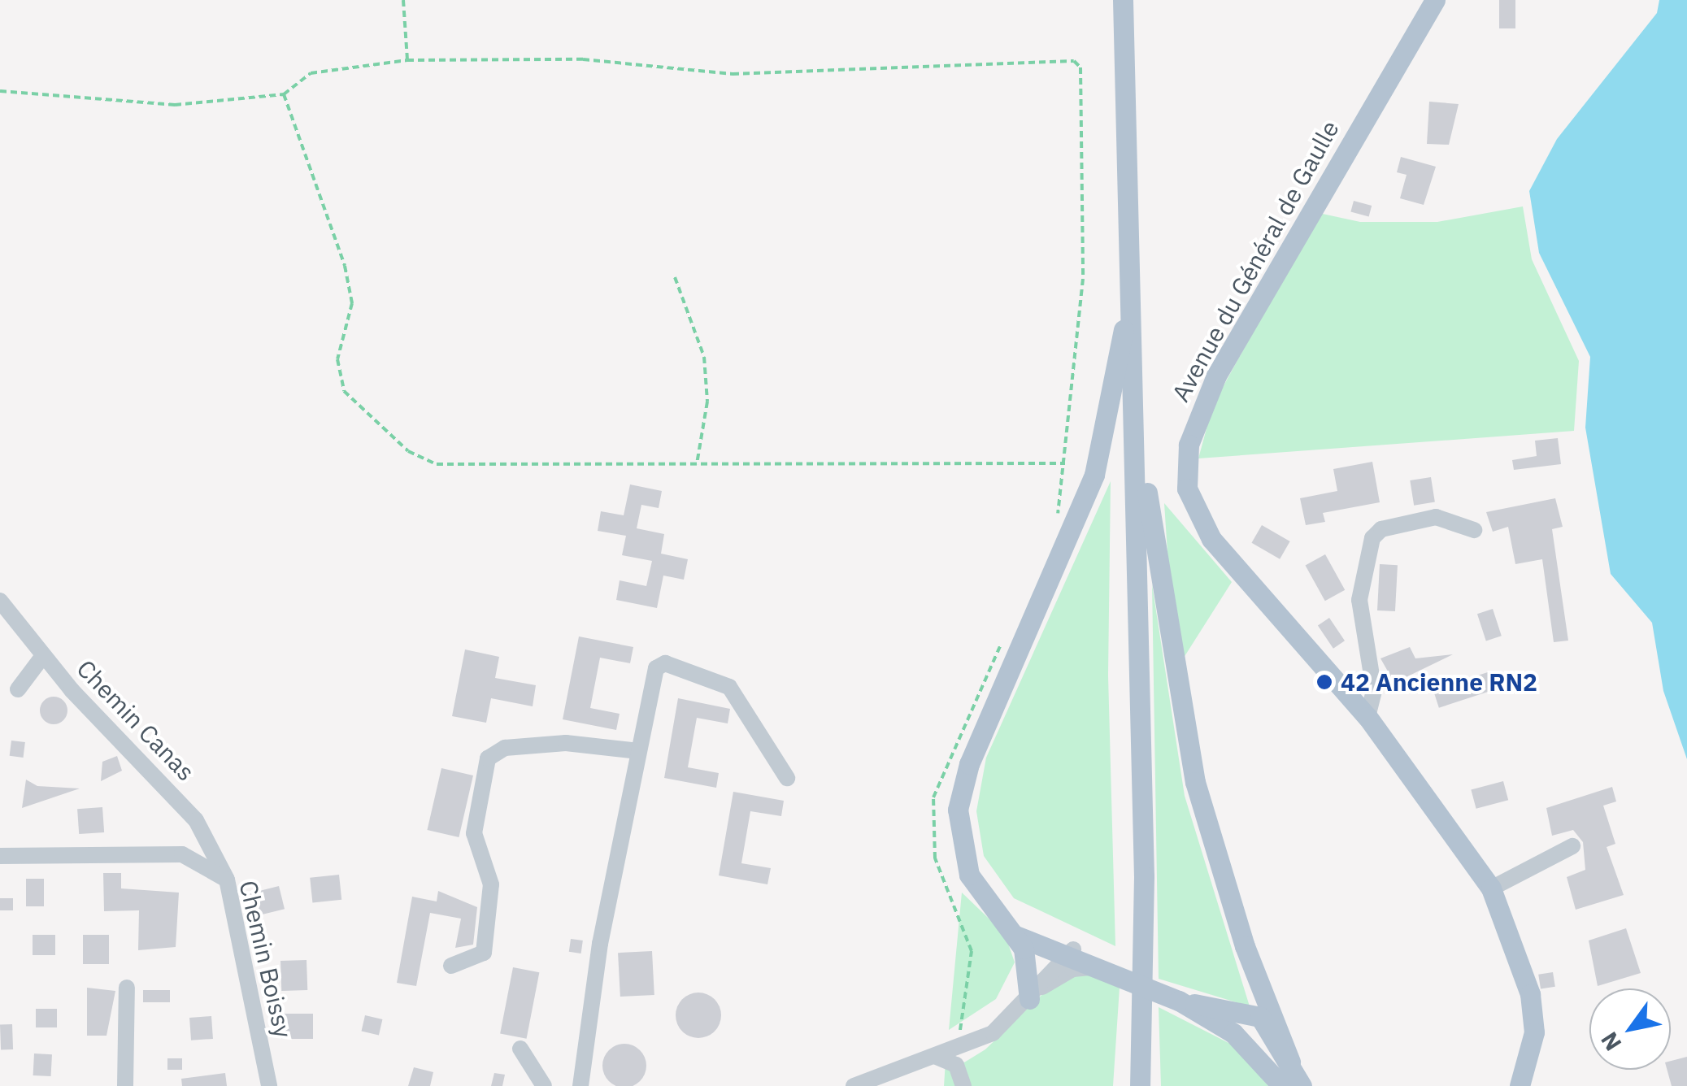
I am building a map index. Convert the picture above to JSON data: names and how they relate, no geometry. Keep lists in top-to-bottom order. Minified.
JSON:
{"streets":{"main road":["Avenue du Général de Gaulle"],"street":["Chemin Canas","Chemin Boissy"]},"crossings":[["Chemin Canas","Chemin Boissy"]],"places":["42 Ancienne RN2"],"north":"bottom left"}
